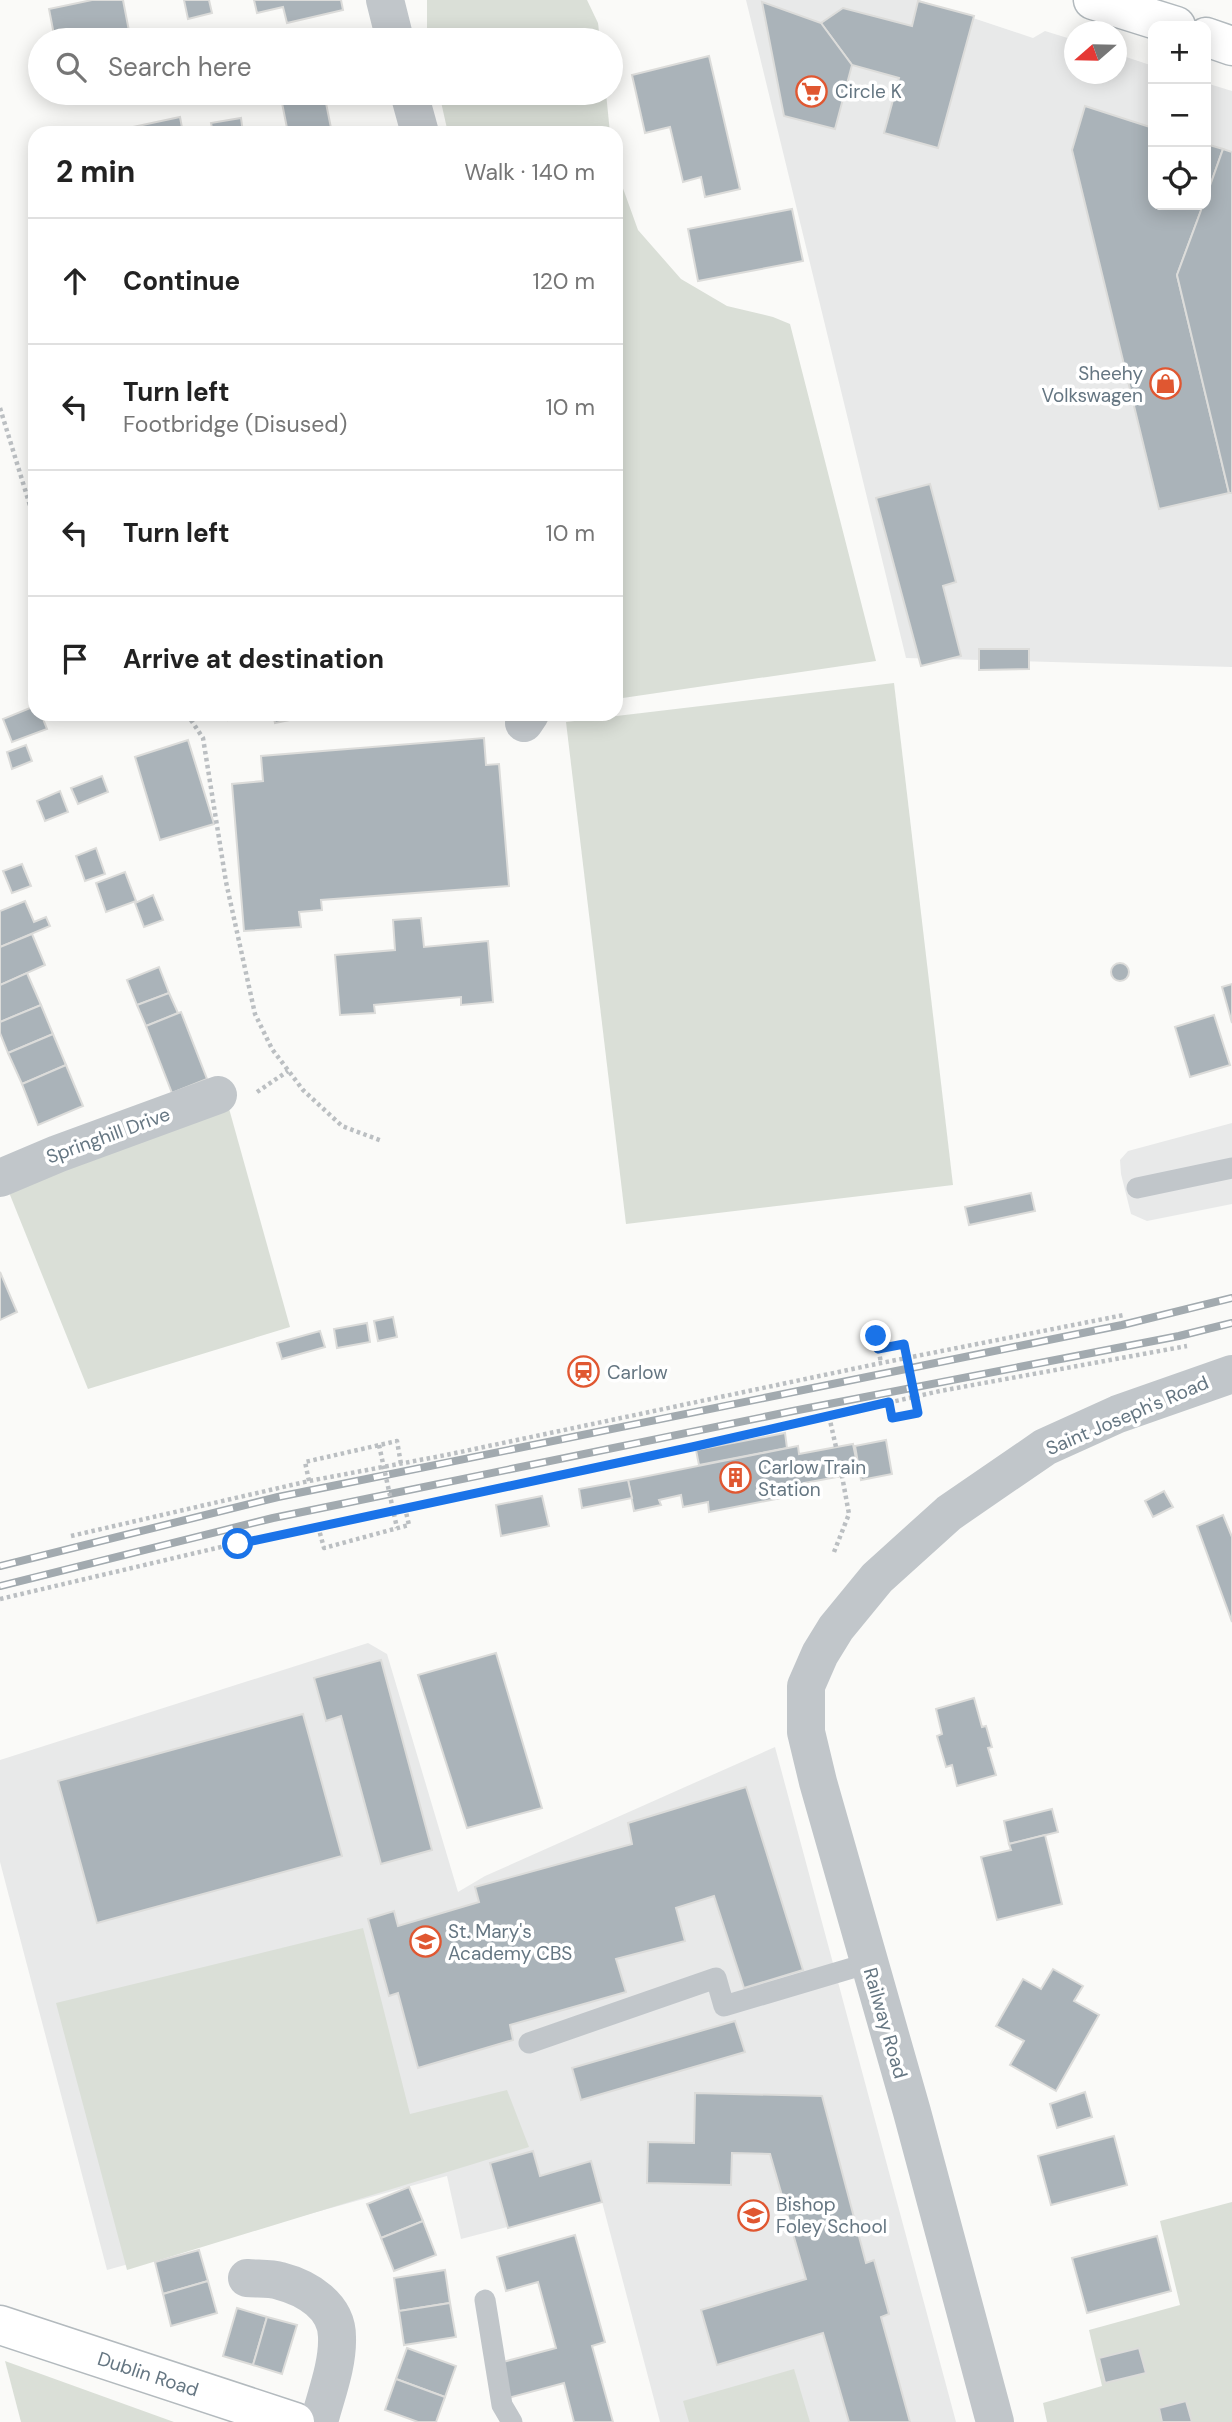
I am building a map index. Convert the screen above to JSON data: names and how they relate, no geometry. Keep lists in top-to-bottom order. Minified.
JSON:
{"streets":{"main road":["Dublin Road"],"street":["Springhill Drive","Saint Joseph's Road","Railway Road"]},"crossings":[["Saint Joseph's Road","Railway Road"]],"places":{"supermarket":["Circle K"],"shop":["Sheehy Volkswagen"],"station":["Carlow"],"building":["Carlow Train Station"],"school or university":["St. Mary's Academy CBS","Bishop Foley School"]},"north":"left","page":{"map_buttons":["+","−"],"search":"Search here","heading":["2 min","Walk · 140 m"],"list":[["Continue","120 m"],["Turn left","Footbridge (Disused)","10 m"],["Turn left","10 m"],"Arrive at destination"]}}
